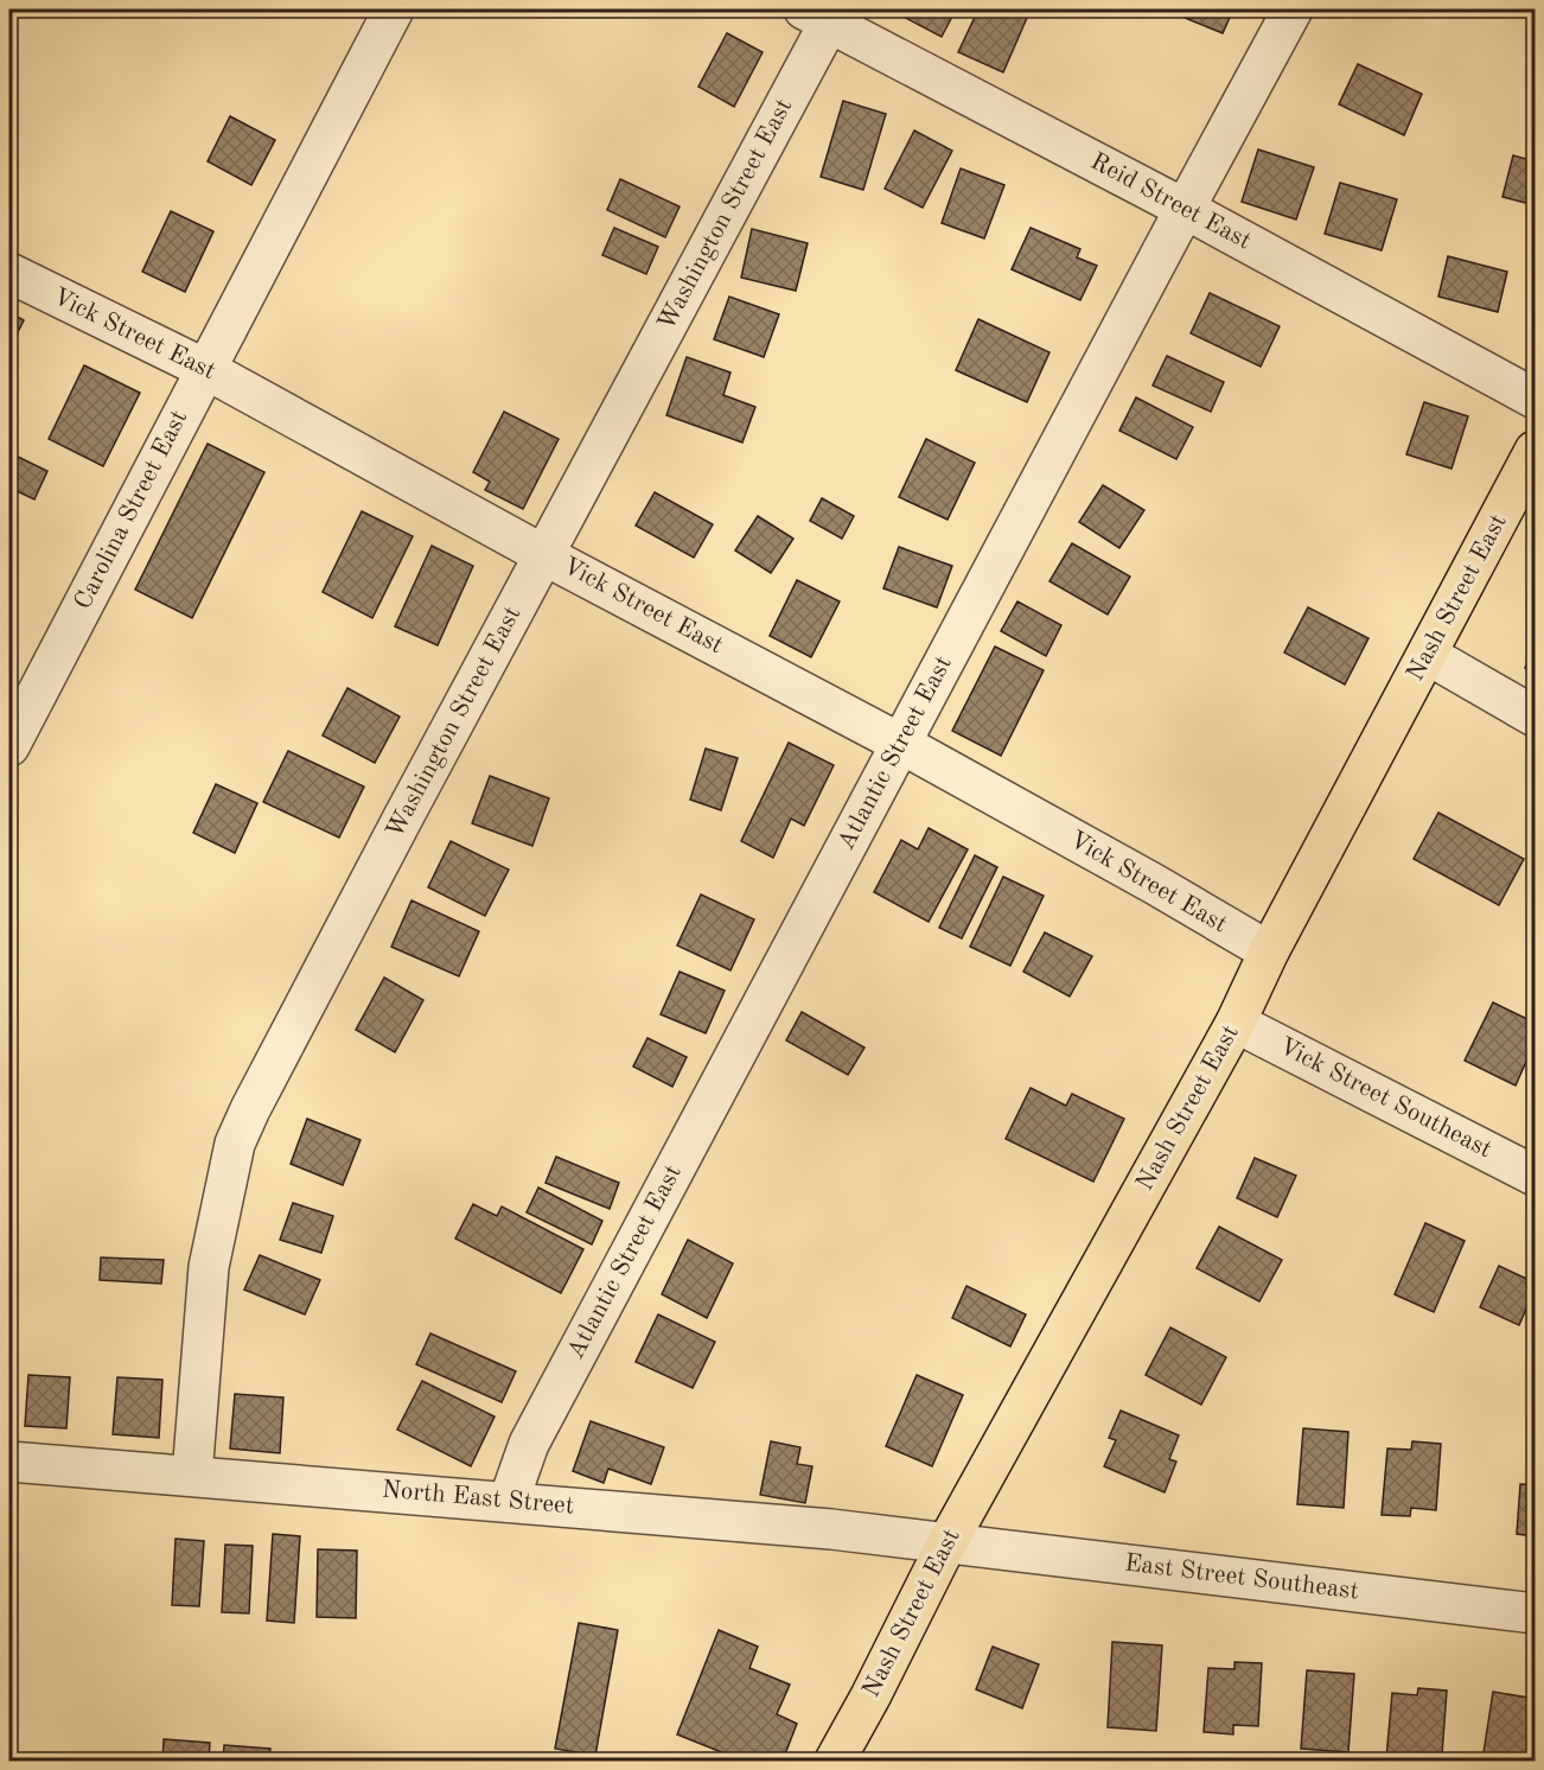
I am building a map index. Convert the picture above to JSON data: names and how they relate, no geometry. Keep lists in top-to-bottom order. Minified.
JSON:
{"streets":{"main road":["Nash Street East"],"street":["Reid Street East","Washington Street East","Vick Street East","Carolina Street East","Atlantic Street East","Vick Street Southeast","North East Street","East Street Southeast"]},"crossings":[["Reid Street East","Washington Street East"],["Reid Street East","Atlantic Street East"],["Washington Street East","Vick Street East"],["Washington Street East","North East Street"],["Vick Street East","Carolina Street East"],["Vick Street East","Nash Street East"],["Vick Street East","Atlantic Street East"],["Nash Street East","Vick Street Southeast"],["Nash Street East","North East Street"],["Nash Street East","East Street Southeast"],["Atlantic Street East","North East Street"],["North East Street","East Street Southeast"]]}
